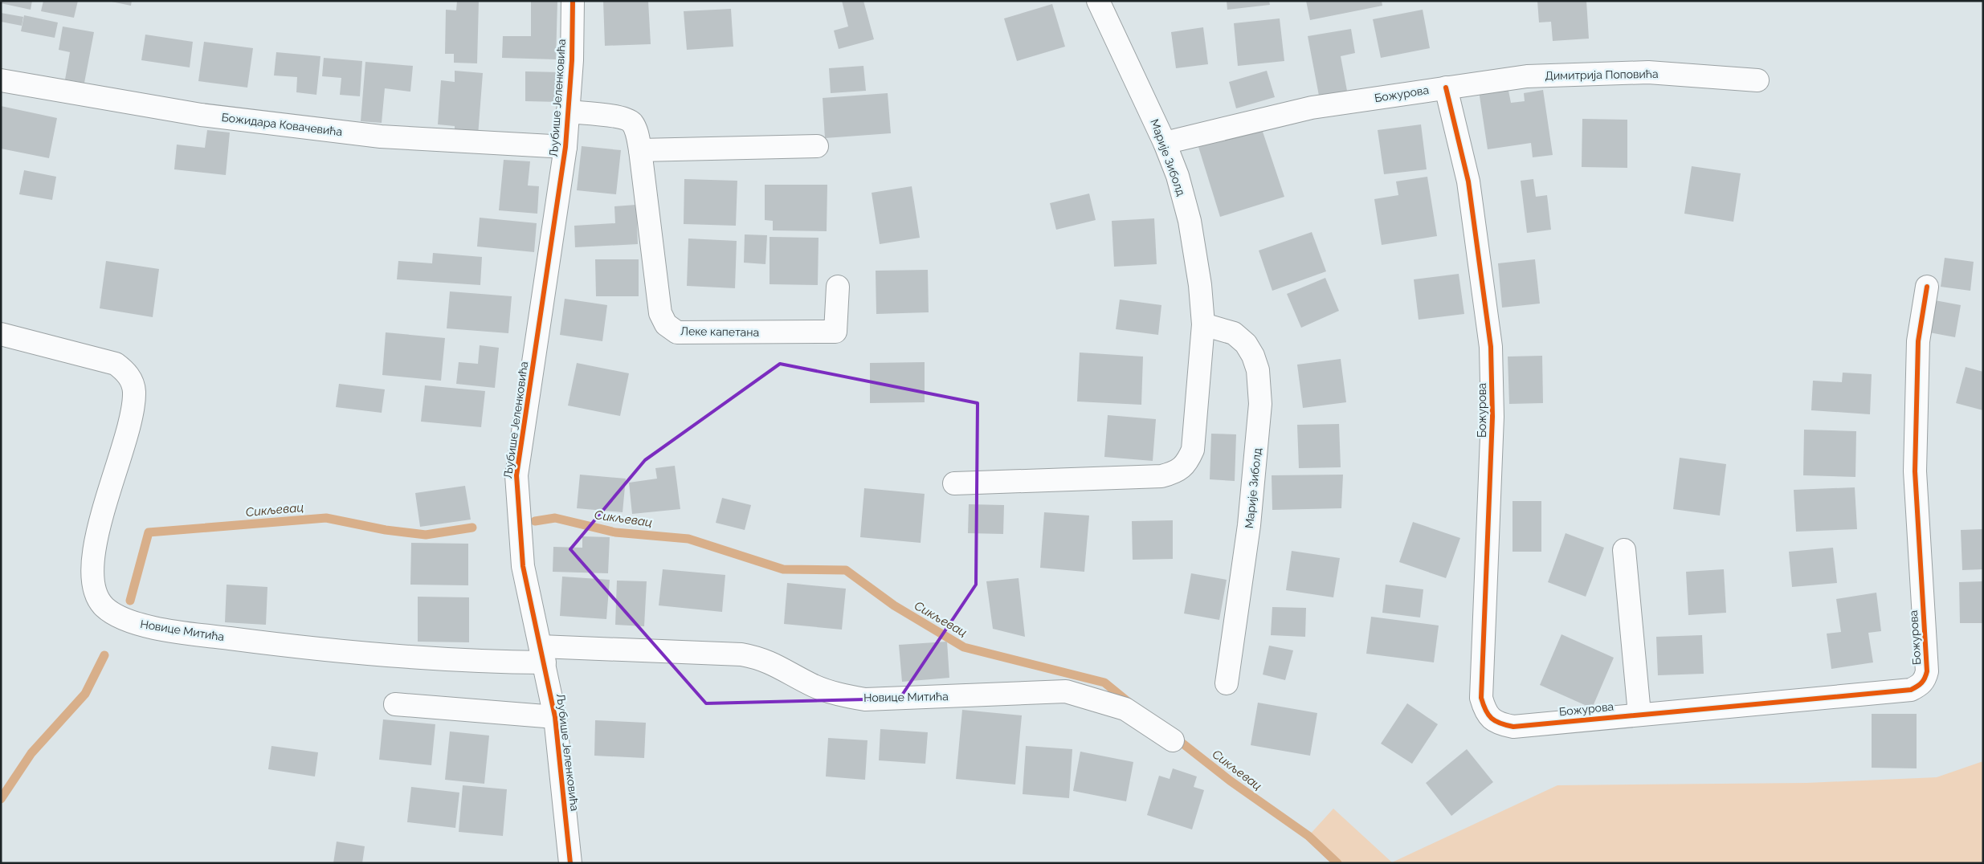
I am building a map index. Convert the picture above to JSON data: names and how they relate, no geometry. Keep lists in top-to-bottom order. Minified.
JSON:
{"streets":{"street":["Димитрија Поповића","Божурова","Љубише Јеленковића","Божидара Ковачевића","Марије Зиболд","Леке капетана","Новице Митића"]},"crossings":[["Димитрија Поповића","Божурова"],["Божурова","Марије Зиболд"],["Љубише Јеленковића","Божидара Ковачевића"],["Љубише Јеленковића","Леке капетана"],["Љубише Јеленковића","Новице Митића"]],"water":["Сикљевац"]}
